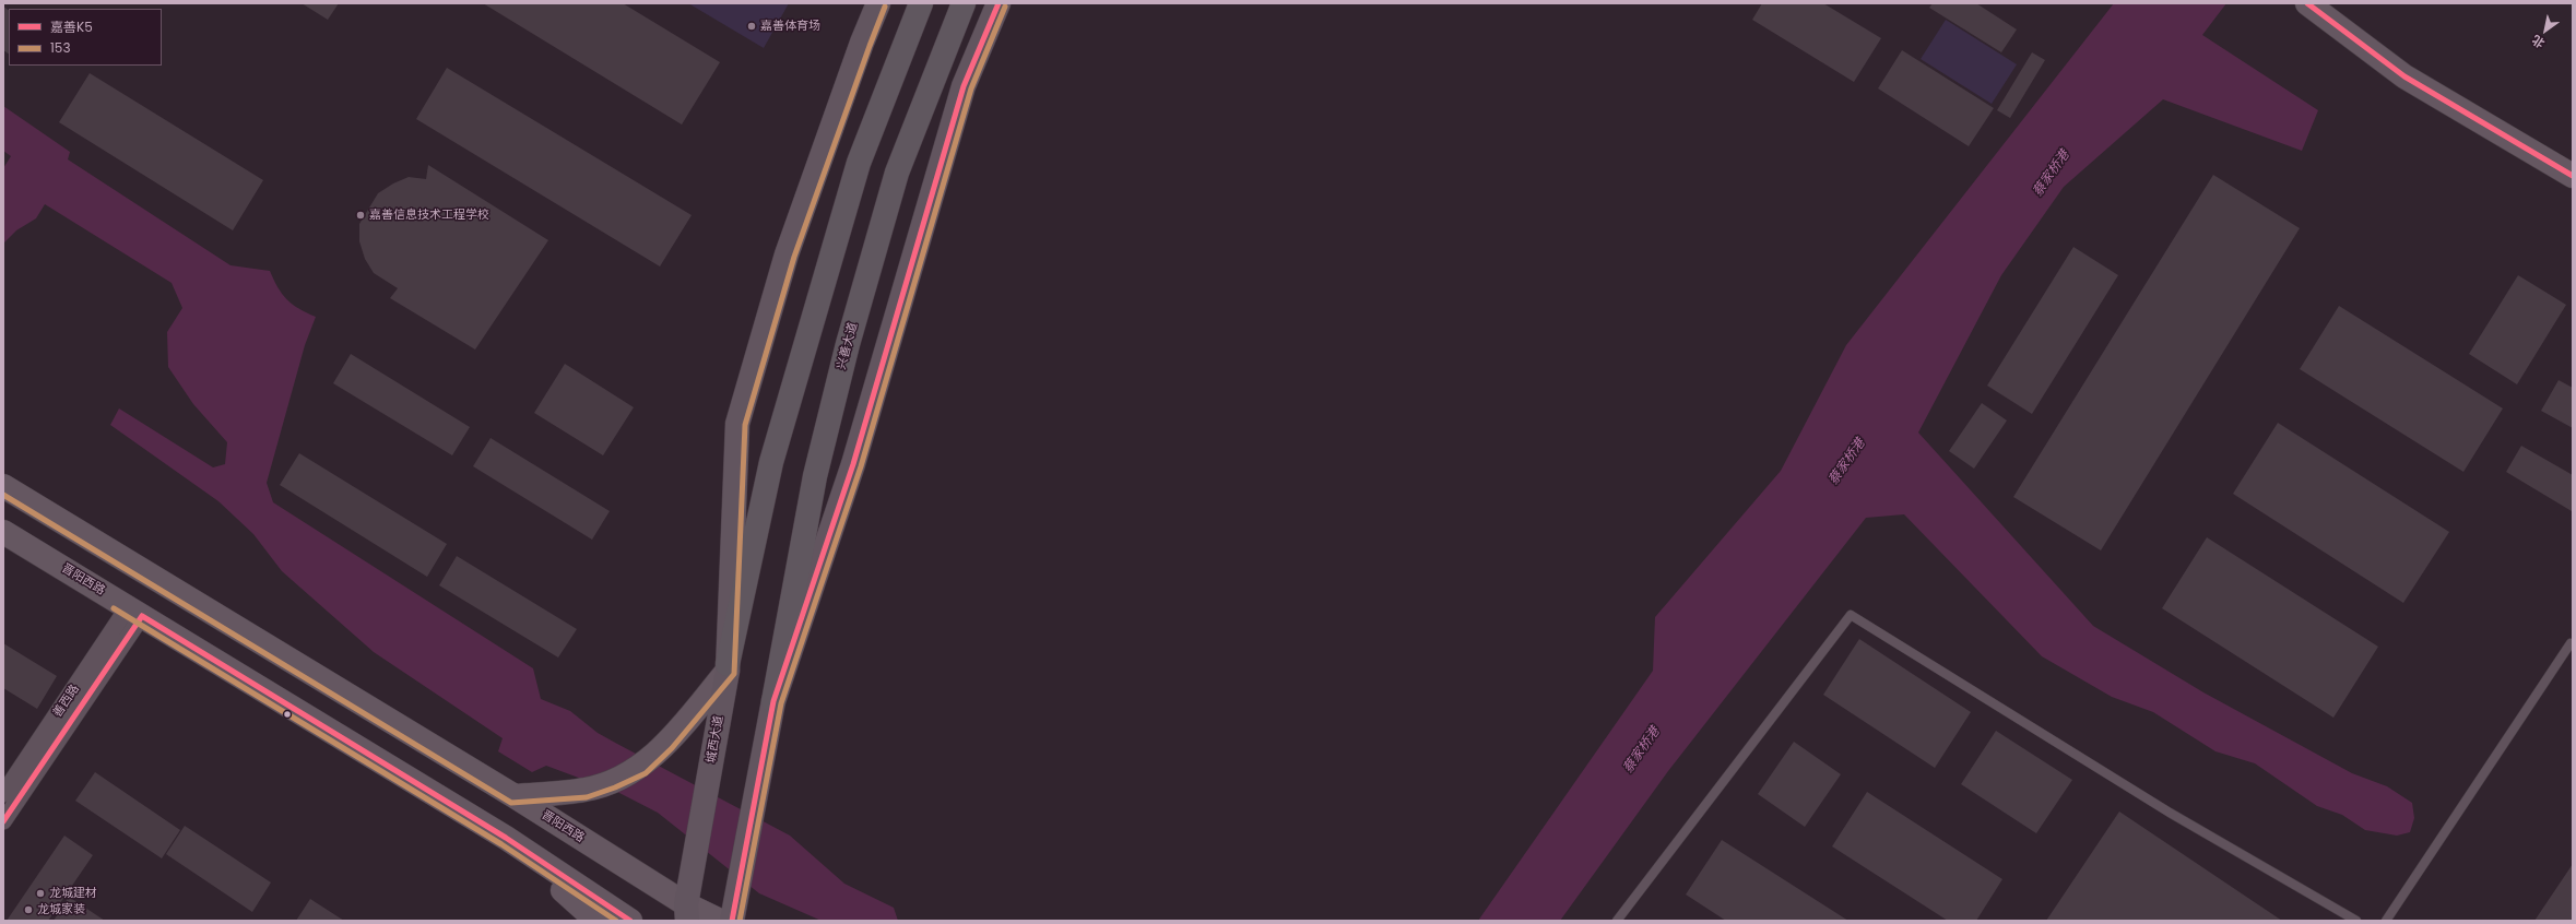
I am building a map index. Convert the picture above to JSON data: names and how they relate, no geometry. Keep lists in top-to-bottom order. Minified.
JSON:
{"streets":{"highway":["兴善大道"],"main road":["晋阳西路","城西大道"],"street":["善西路"]},"crossings":[["晋阳西路","善西路"],["晋阳西路","城西大道"]],"water":["蔡家桥港"],"places":["嘉善体育场","嘉善信息技术工程学校","龙城建材","龙城家装"],"lines":["transit line 嘉善K5","transit line 153"],"legend":["嘉善K5","153"],"north":"bottom left"}
